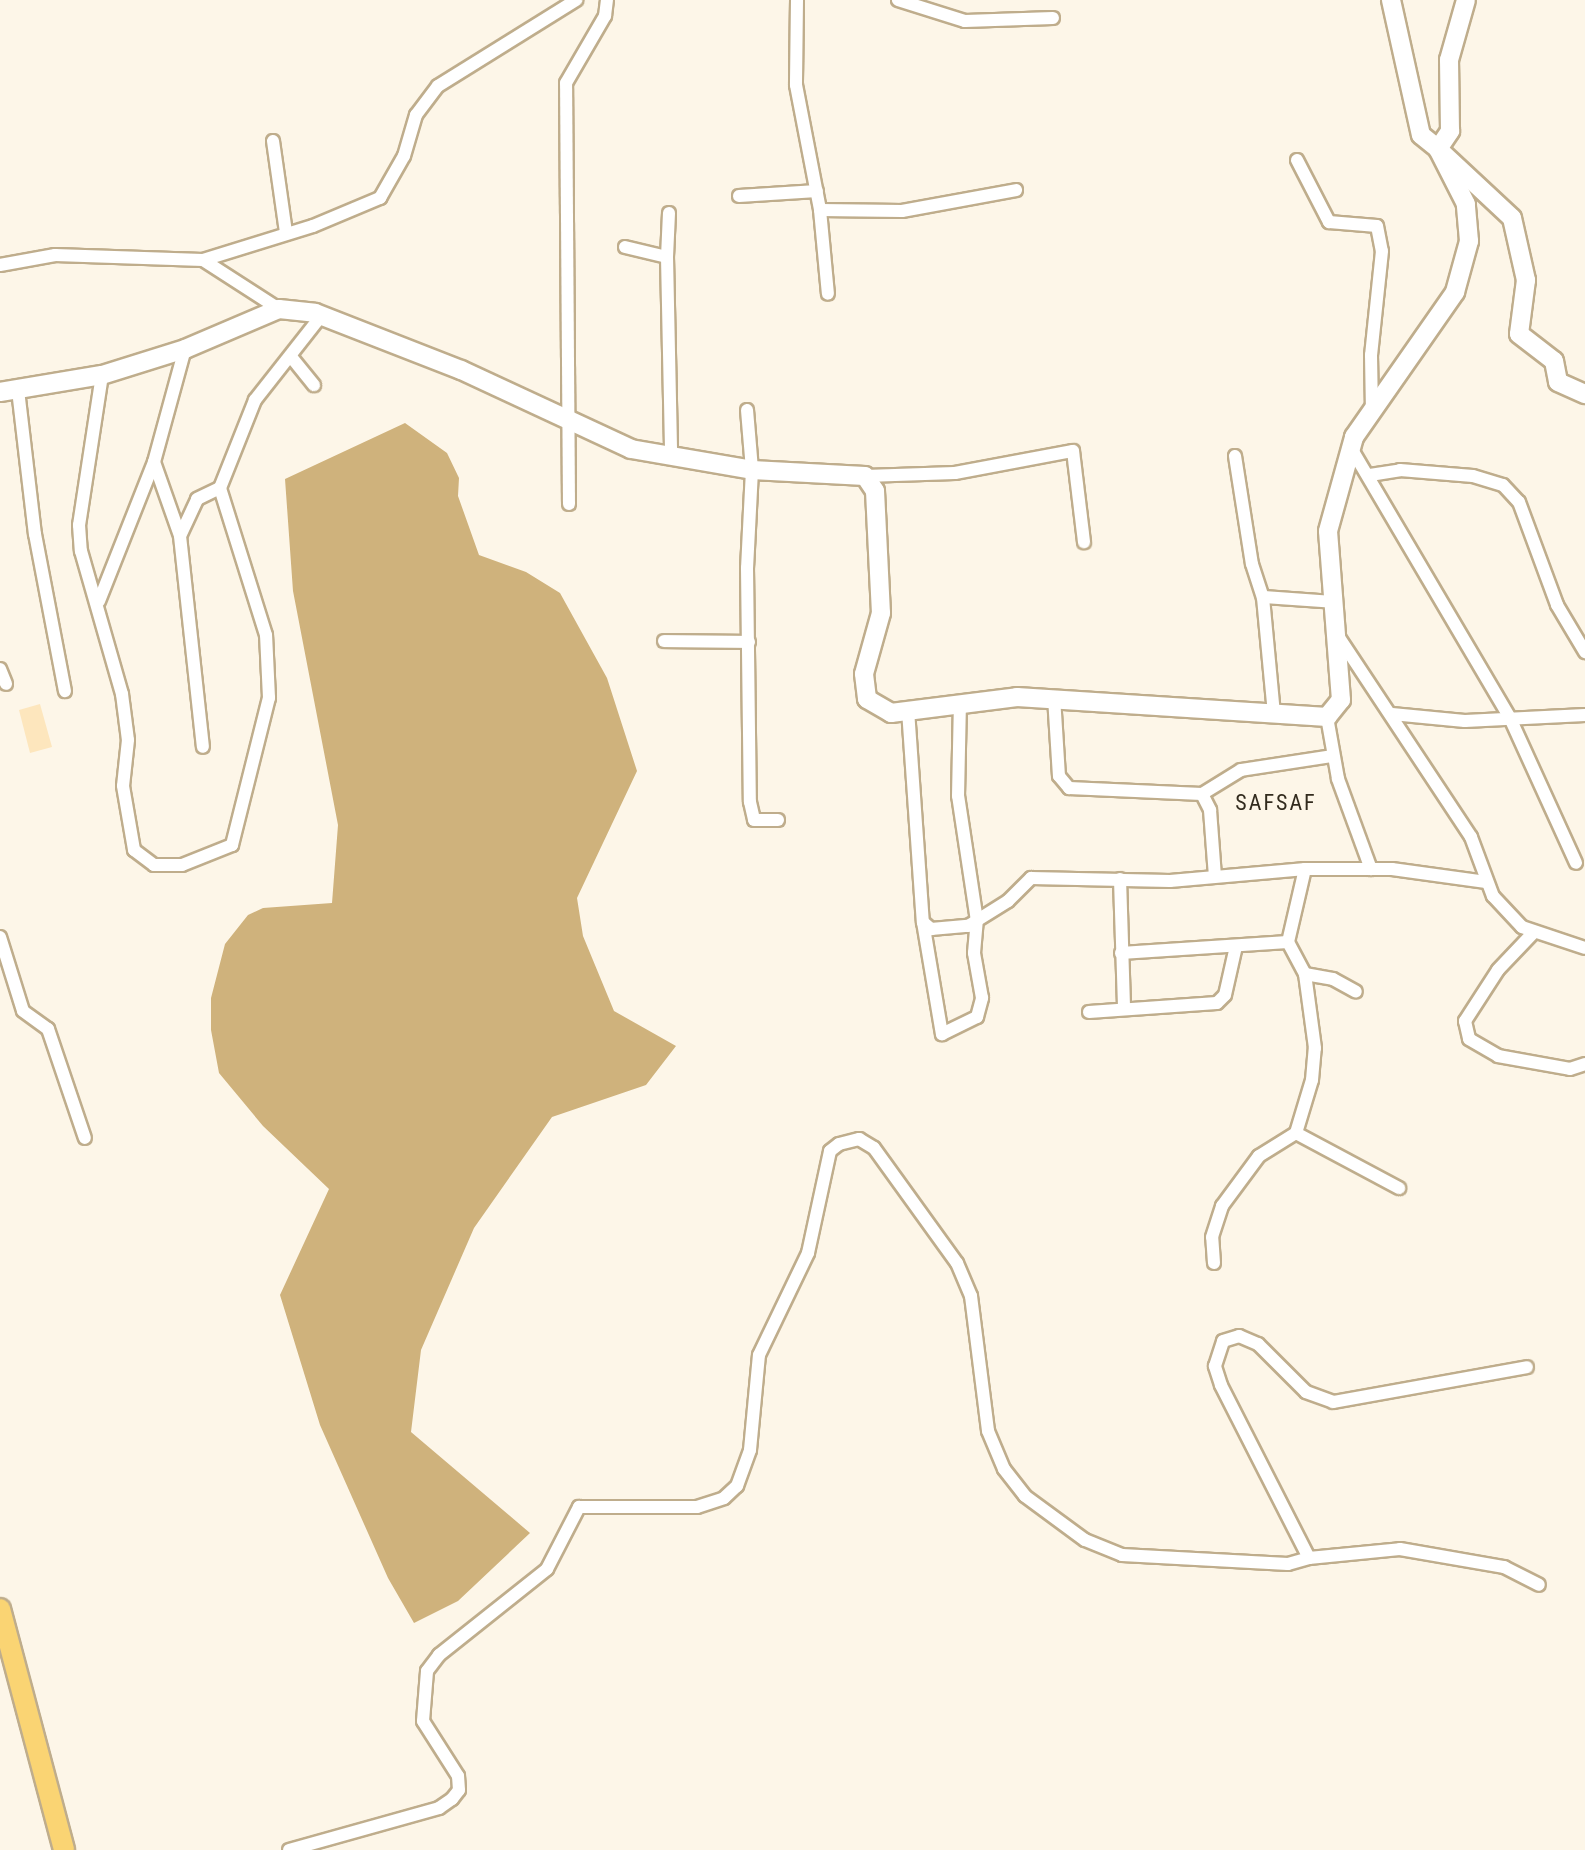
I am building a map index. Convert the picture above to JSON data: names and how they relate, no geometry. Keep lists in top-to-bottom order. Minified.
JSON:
{"districts":["SAFSAF"]}
